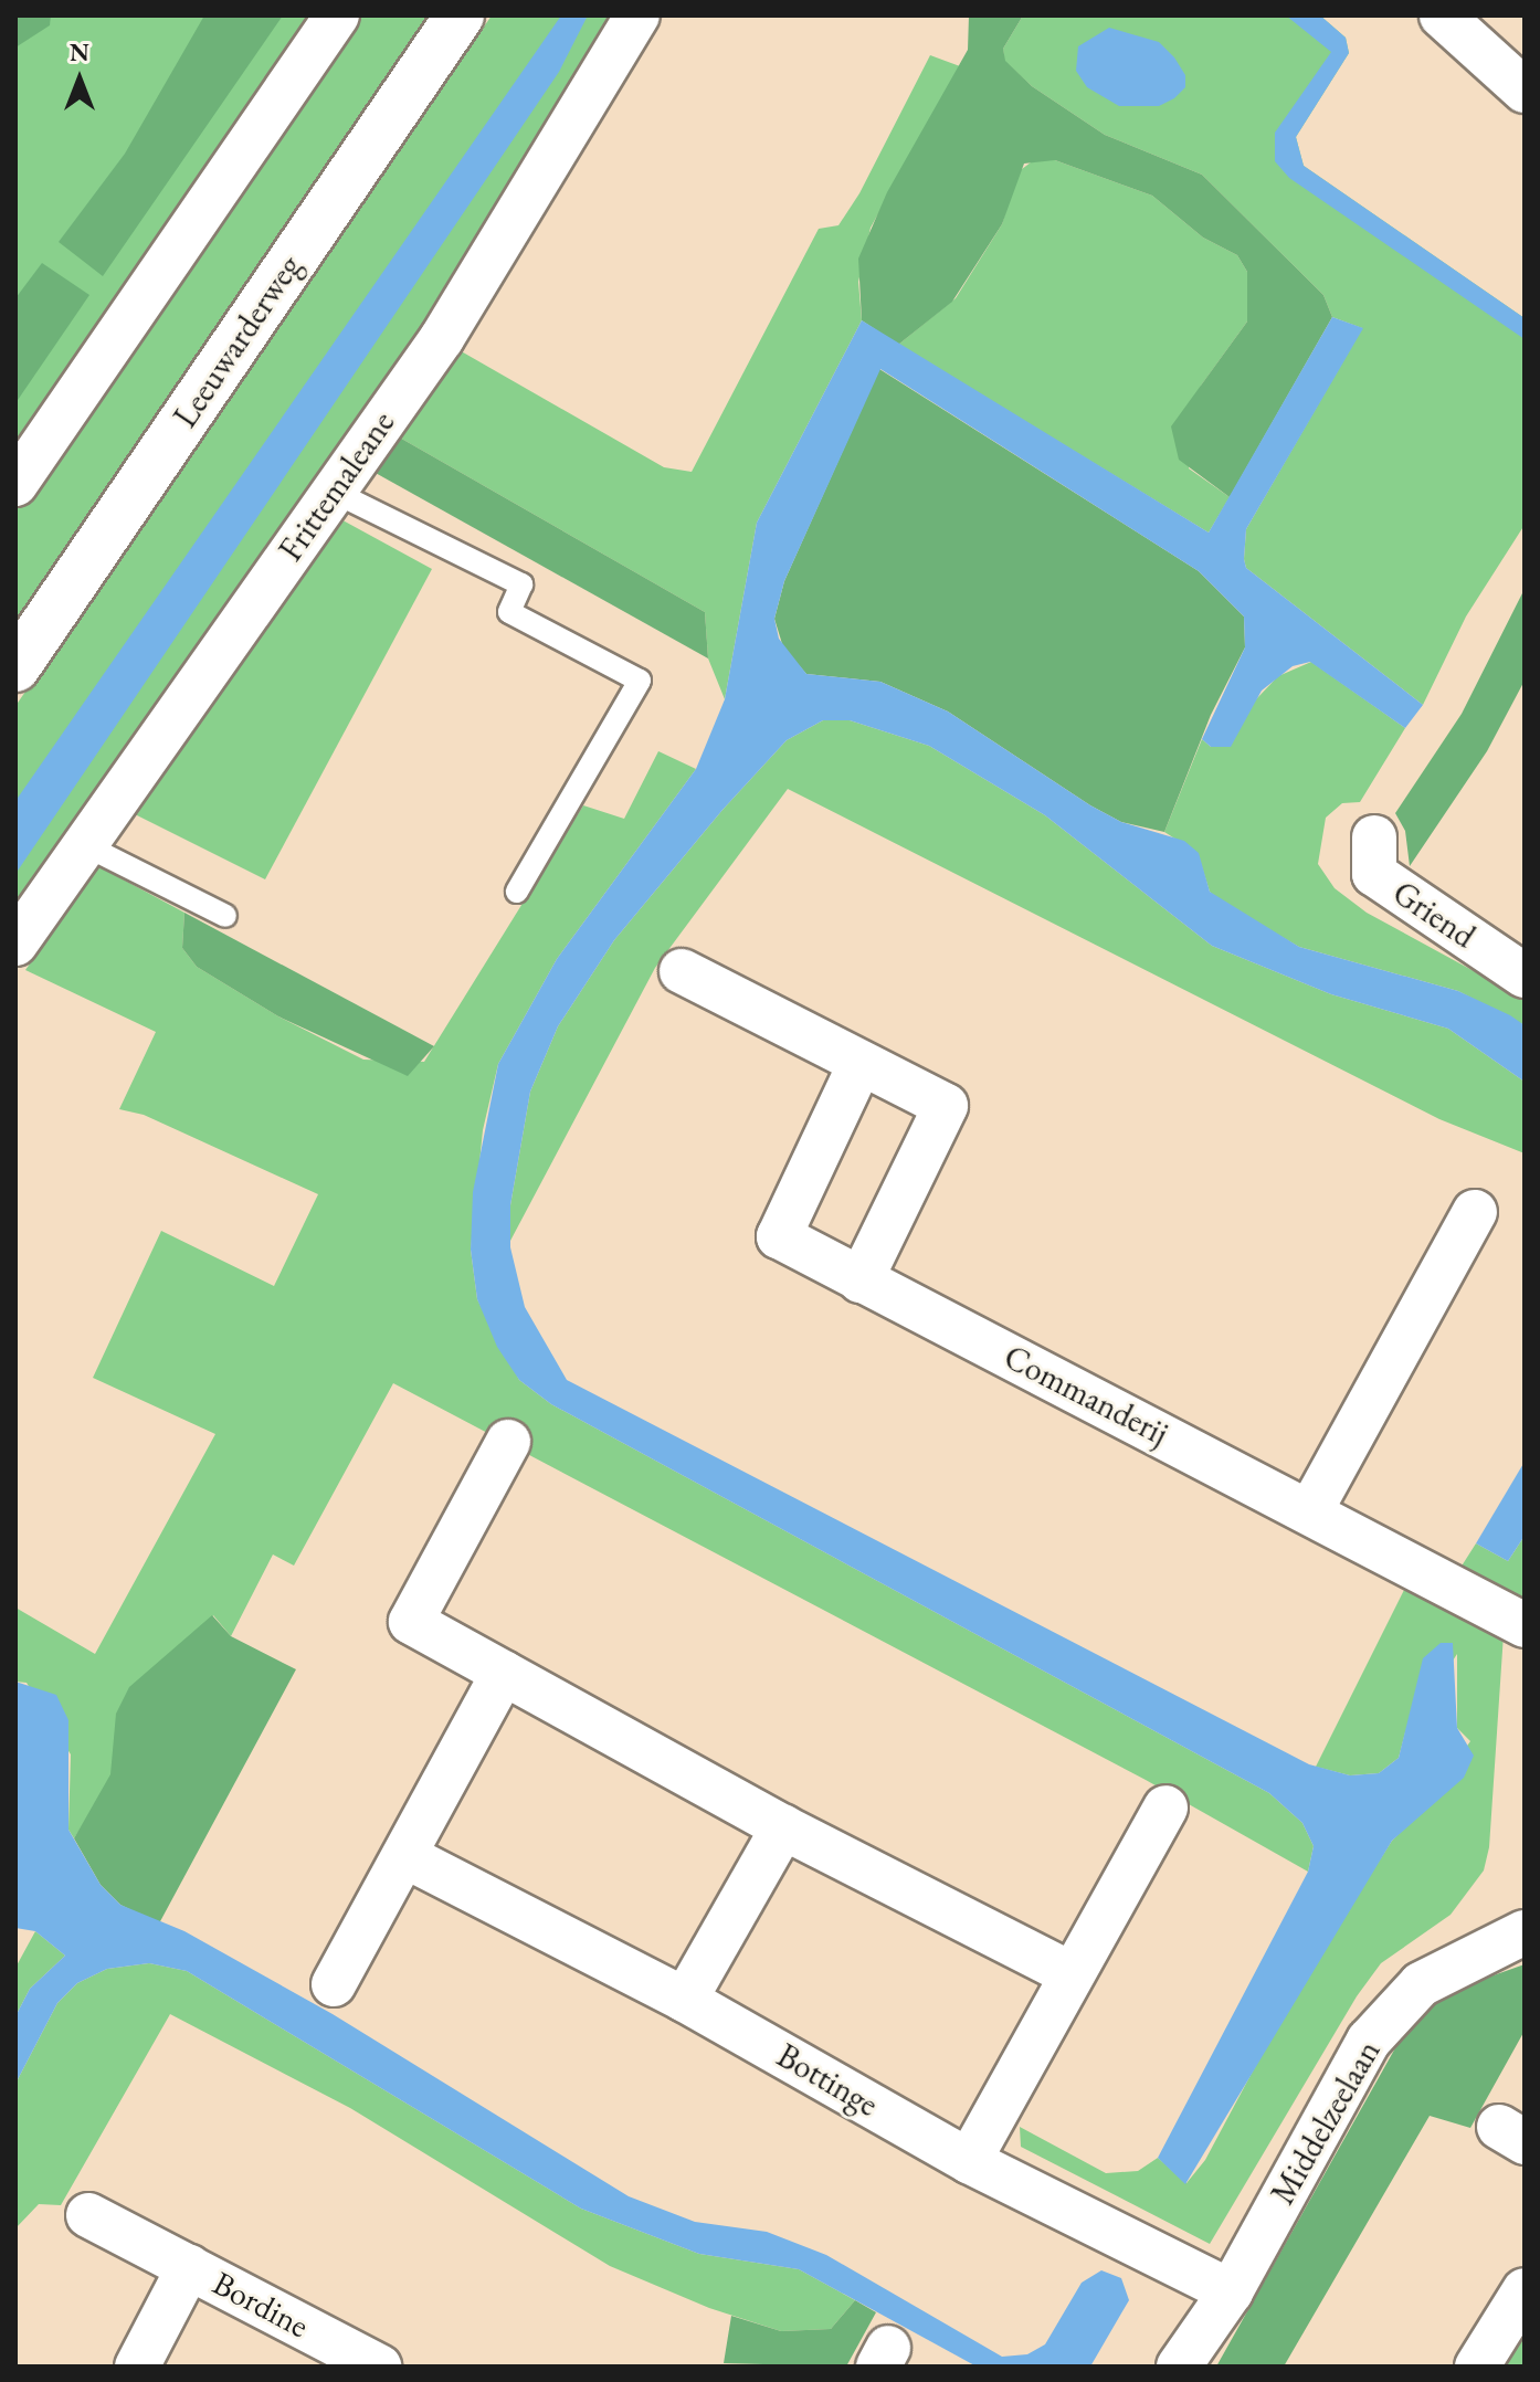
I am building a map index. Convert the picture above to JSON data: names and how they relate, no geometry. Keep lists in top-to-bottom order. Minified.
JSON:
{"streets":{"main road":["Leeuwarderweg"],"street":["Frittemaleane","Griend","Commanderij","Bottinge","Middelzeelaan","Bordine"]},"crossings":[["Bottinge","Middelzeelaan"]],"north":"top"}
